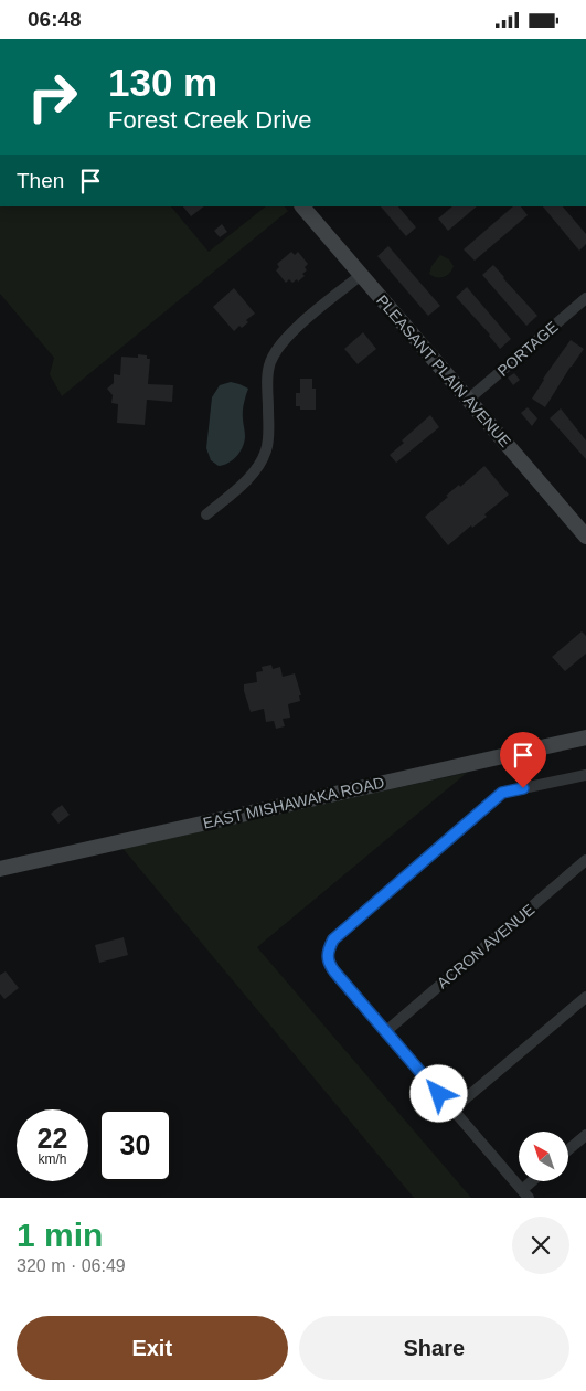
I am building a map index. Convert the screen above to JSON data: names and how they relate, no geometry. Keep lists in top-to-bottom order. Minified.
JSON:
{"streets":{"main road":["PLEASANT PLAIN AVENUE","EAST MISHAWAKA ROAD"],"street":["PORTAGE","ACRON AVENUE"]},"crossings":[["PORTAGE","PLEASANT PLAIN AVENUE"]],"north":"top left","page":{"status":"06:48","turn":["130 m","Forest Creek Drive"],"then":"Then","speed":"22 km/h","limit":"30","heading":["1 min","320 m · 06:49"],"buttons":["Exit","Share"]}}
